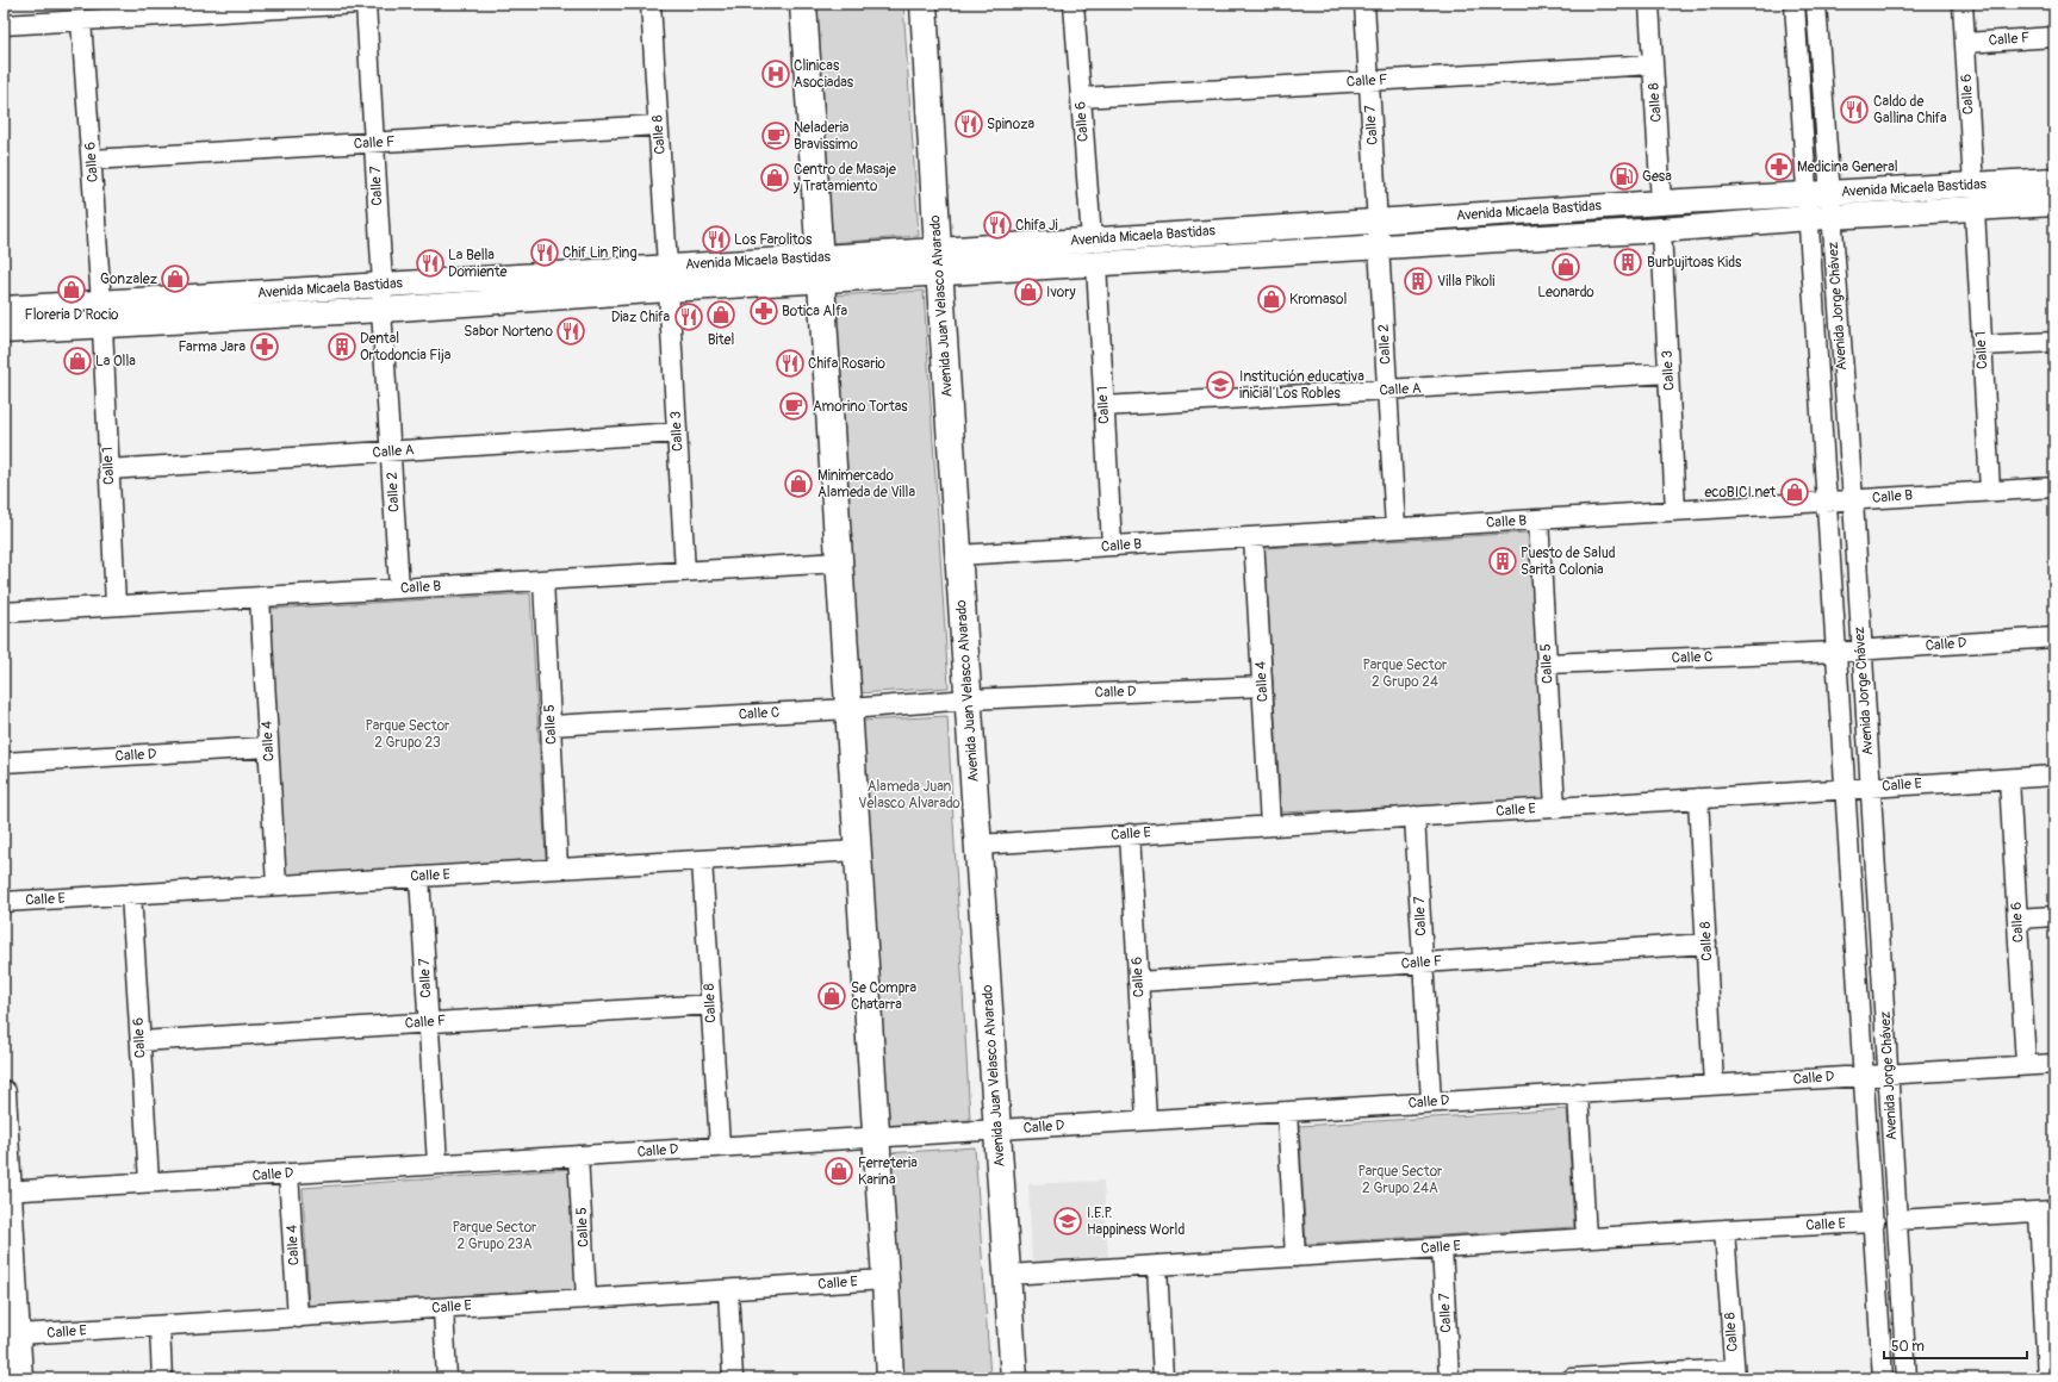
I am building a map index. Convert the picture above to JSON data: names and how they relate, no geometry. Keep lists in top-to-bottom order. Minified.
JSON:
{"streets":{"main road":["Avenida Juan Velasco Alvarado"],"street":["Calle F","Calle 6","Calle 8","Calle 7","Avenida Micaela Bastidas","Avenida Jorge Chávez","Calle 2","Calle 1","Calle 3","Calle A","Calle B","Calle D","Calle C","Calle 5","Calle 4","Calle E"]},"crossings":[["Calle F","Calle 6"],["Calle F","Calle 8"],["Calle F","Calle 7"],["Calle 6","Avenida Micaela Bastidas"],["Calle 6","Calle D"],["Calle 6","Calle E"],["Calle 8","Avenida Micaela Bastidas"],["Calle 8","Calle D"],["Calle 8","Calle E"],["Calle 7","Avenida Micaela Bastidas"],["Calle 7","Calle 2"],["Calle 7","Calle D"],["Calle 7","Calle E"],["Avenida Micaela Bastidas","Avenida Juan Velasco Alvarado"],["Avenida Micaela Bastidas","Avenida Jorge Chávez"],["Avenida Micaela Bastidas","Calle 2"],["Avenida Micaela Bastidas","Calle 1"],["Avenida Micaela Bastidas","Calle 3"],["Avenida Juan Velasco Alvarado","Calle B"],["Avenida Juan Velasco Alvarado","Calle D"],["Avenida Juan Velasco Alvarado","Calle C"],["Avenida Juan Velasco Alvarado","Calle E"],["Avenida Jorge Chávez","Calle B"],["Avenida Jorge Chávez","Calle D"],["Avenida Jorge Chávez","Calle C"],["Avenida Jorge Chávez","Calle E"],["Calle 2","Calle A"],["Calle 2","Calle B"],["Calle 1","Calle A"],["Calle 1","Calle B"],["Calle 3","Calle A"],["Calle 3","Calle B"],["Calle B","Calle 5"],["Calle B","Calle 4"],["Calle D","Calle C"],["Calle D","Calle 5"],["Calle D","Calle 4"],["Calle C","Calle 5"],["Calle 5","Calle E"],["Calle 4","Calle E"]],"parks":["Parque Sector 2 Grupo 24","Parque Sector 2 Grupo 23","Alameda Juan Velasco Alvarado","Parque Sector 2 Grupo 24A","Parque Sector 2 Grupo 23A"],"places":{"hospital":["Clinicas Asociadas"],"restaurant":["Caldo de Gallina Chifa","Spinoza","Chifa Ji","Los Farolitos","Chif Lin Ping","La Bella Domiente","Diaz Chifa","Sabor Norteno","Chifa Rosario"],"cafe":["Neladeria Bravissimo","Amorino Tortas"],"pharmacy":["Medicina General","Botica Alfa","Farma Jara"],"fuel station":["Gesa"],"shop":["Centro de Masaje y Tratamiento","Leonardo","Gonzalez","Floreria D'Rocio","Ivory","Kromasol","Bitel","La Olla","Minimercado Alameda de Villa","ecoBICI.net","Se Compra Chatarra","Ferreteria Karina"],"building":["Burbujitoas Kids","Villa Pikoli","Dental Ortodoncia Fija","Puesto de Salud Sarita Colonia"],"school or university":["Institución educativa inicial Los Robles","I.E.P. Happiness World"]},"scale_bar":"50 m"}
